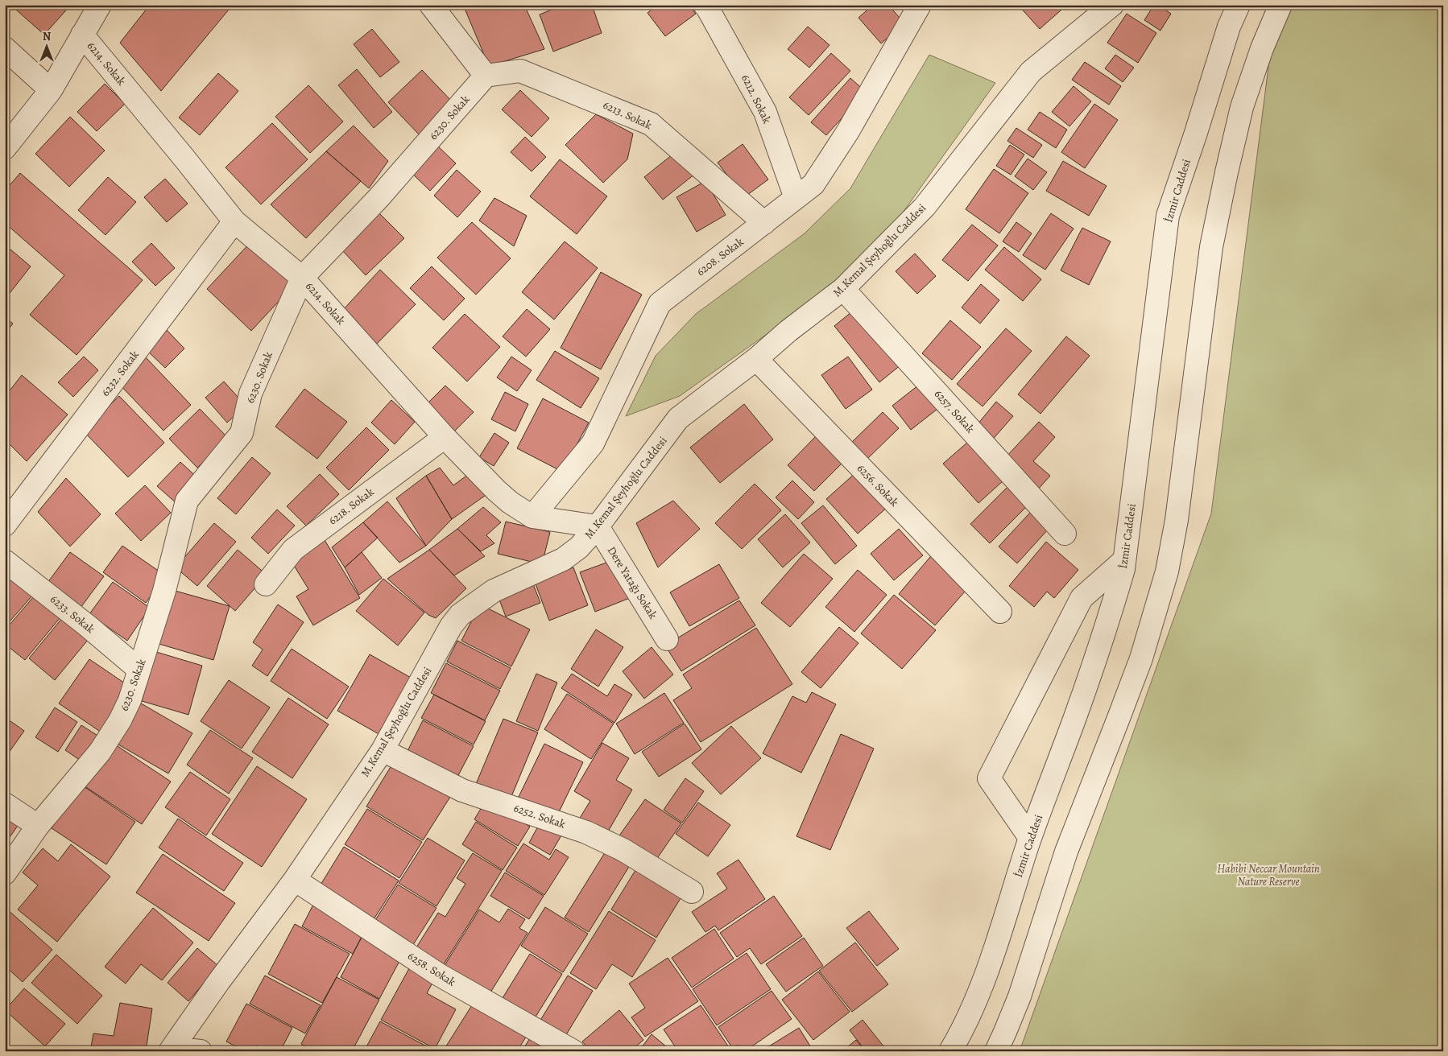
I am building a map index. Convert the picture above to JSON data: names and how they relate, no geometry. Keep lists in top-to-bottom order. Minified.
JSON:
{"streets":{"street":["6214. Sokak","6212. Sokak","6213. Sokak","6230. Sokak","İzmir Caddesi","M.Kemal Şeyhoğlu Caddesi","6208. Sokak","6232. Sokak","6257. Sokak","6256. Sokak","6218. Sokak","Dere Yatağı Sokak","6233. Sokak","6252. Sokak","6258. Sokak"]},"crossings":[["6214. Sokak","6230. Sokak"],["6214. Sokak","M.Kemal Şeyhoğlu Caddesi"],["6214. Sokak","6208. Sokak"],["6214. Sokak","6232. Sokak"],["6214. Sokak","6218. Sokak"],["6214. Sokak","Dere Yatağı Sokak"],["6212. Sokak","6208. Sokak"],["6213. Sokak","6230. Sokak"],["6213. Sokak","6208. Sokak"],["6230. Sokak","6233. Sokak"],["M.Kemal Şeyhoğlu Caddesi","6257. Sokak"],["M.Kemal Şeyhoğlu Caddesi","6256. Sokak"],["M.Kemal Şeyhoğlu Caddesi","Dere Yatağı Sokak"],["M.Kemal Şeyhoğlu Caddesi","6252. Sokak"],["M.Kemal Şeyhoğlu Caddesi","6258. Sokak"]],"parks":["Habibi Neccar Mountain Nature Reserve"],"north":"top"}
